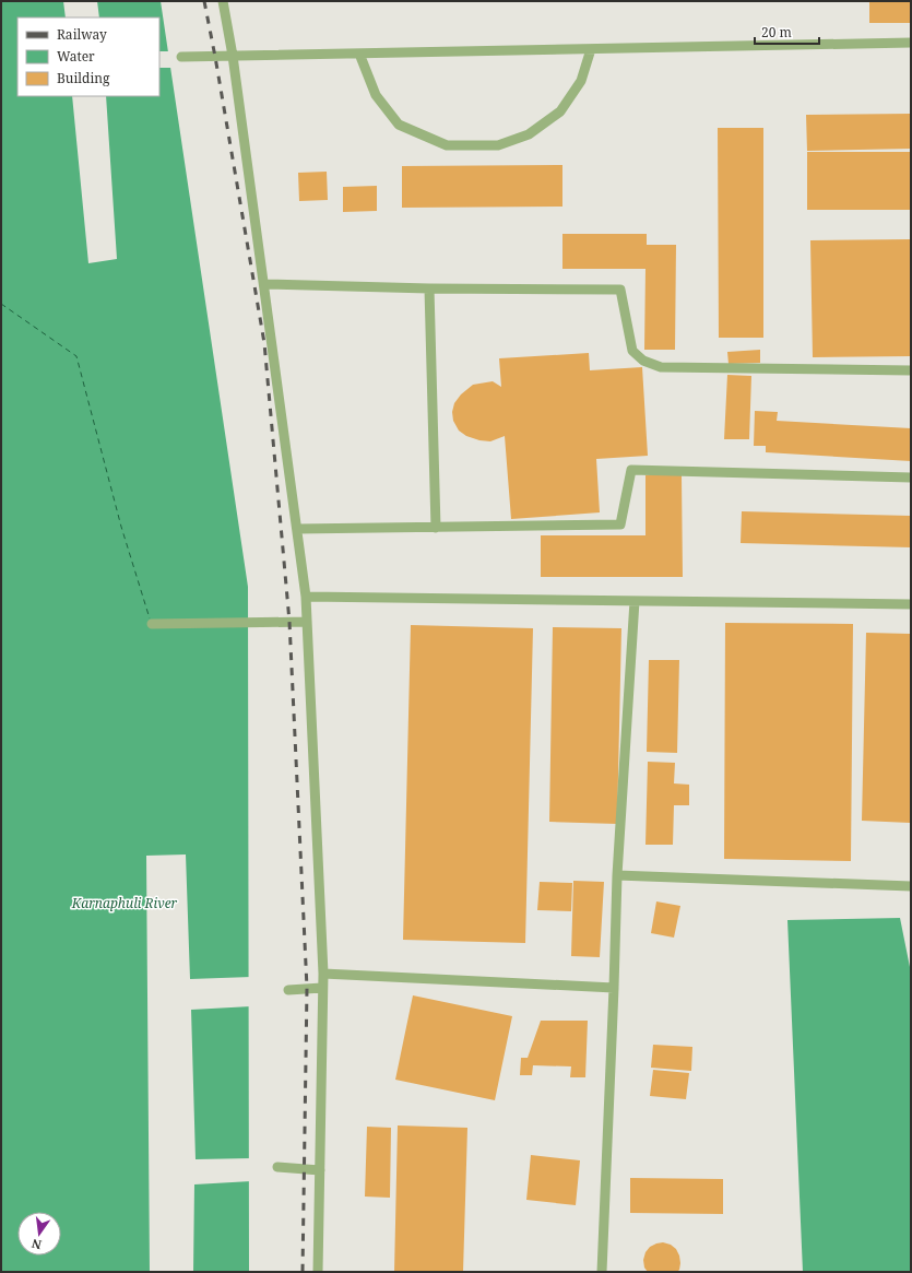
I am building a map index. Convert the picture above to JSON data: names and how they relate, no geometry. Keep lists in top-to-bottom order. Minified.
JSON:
{"water":["Karnaphuli River"],"legend":["Railway","Water","Building"],"scale_bar":"20 m","north":"bottom"}
